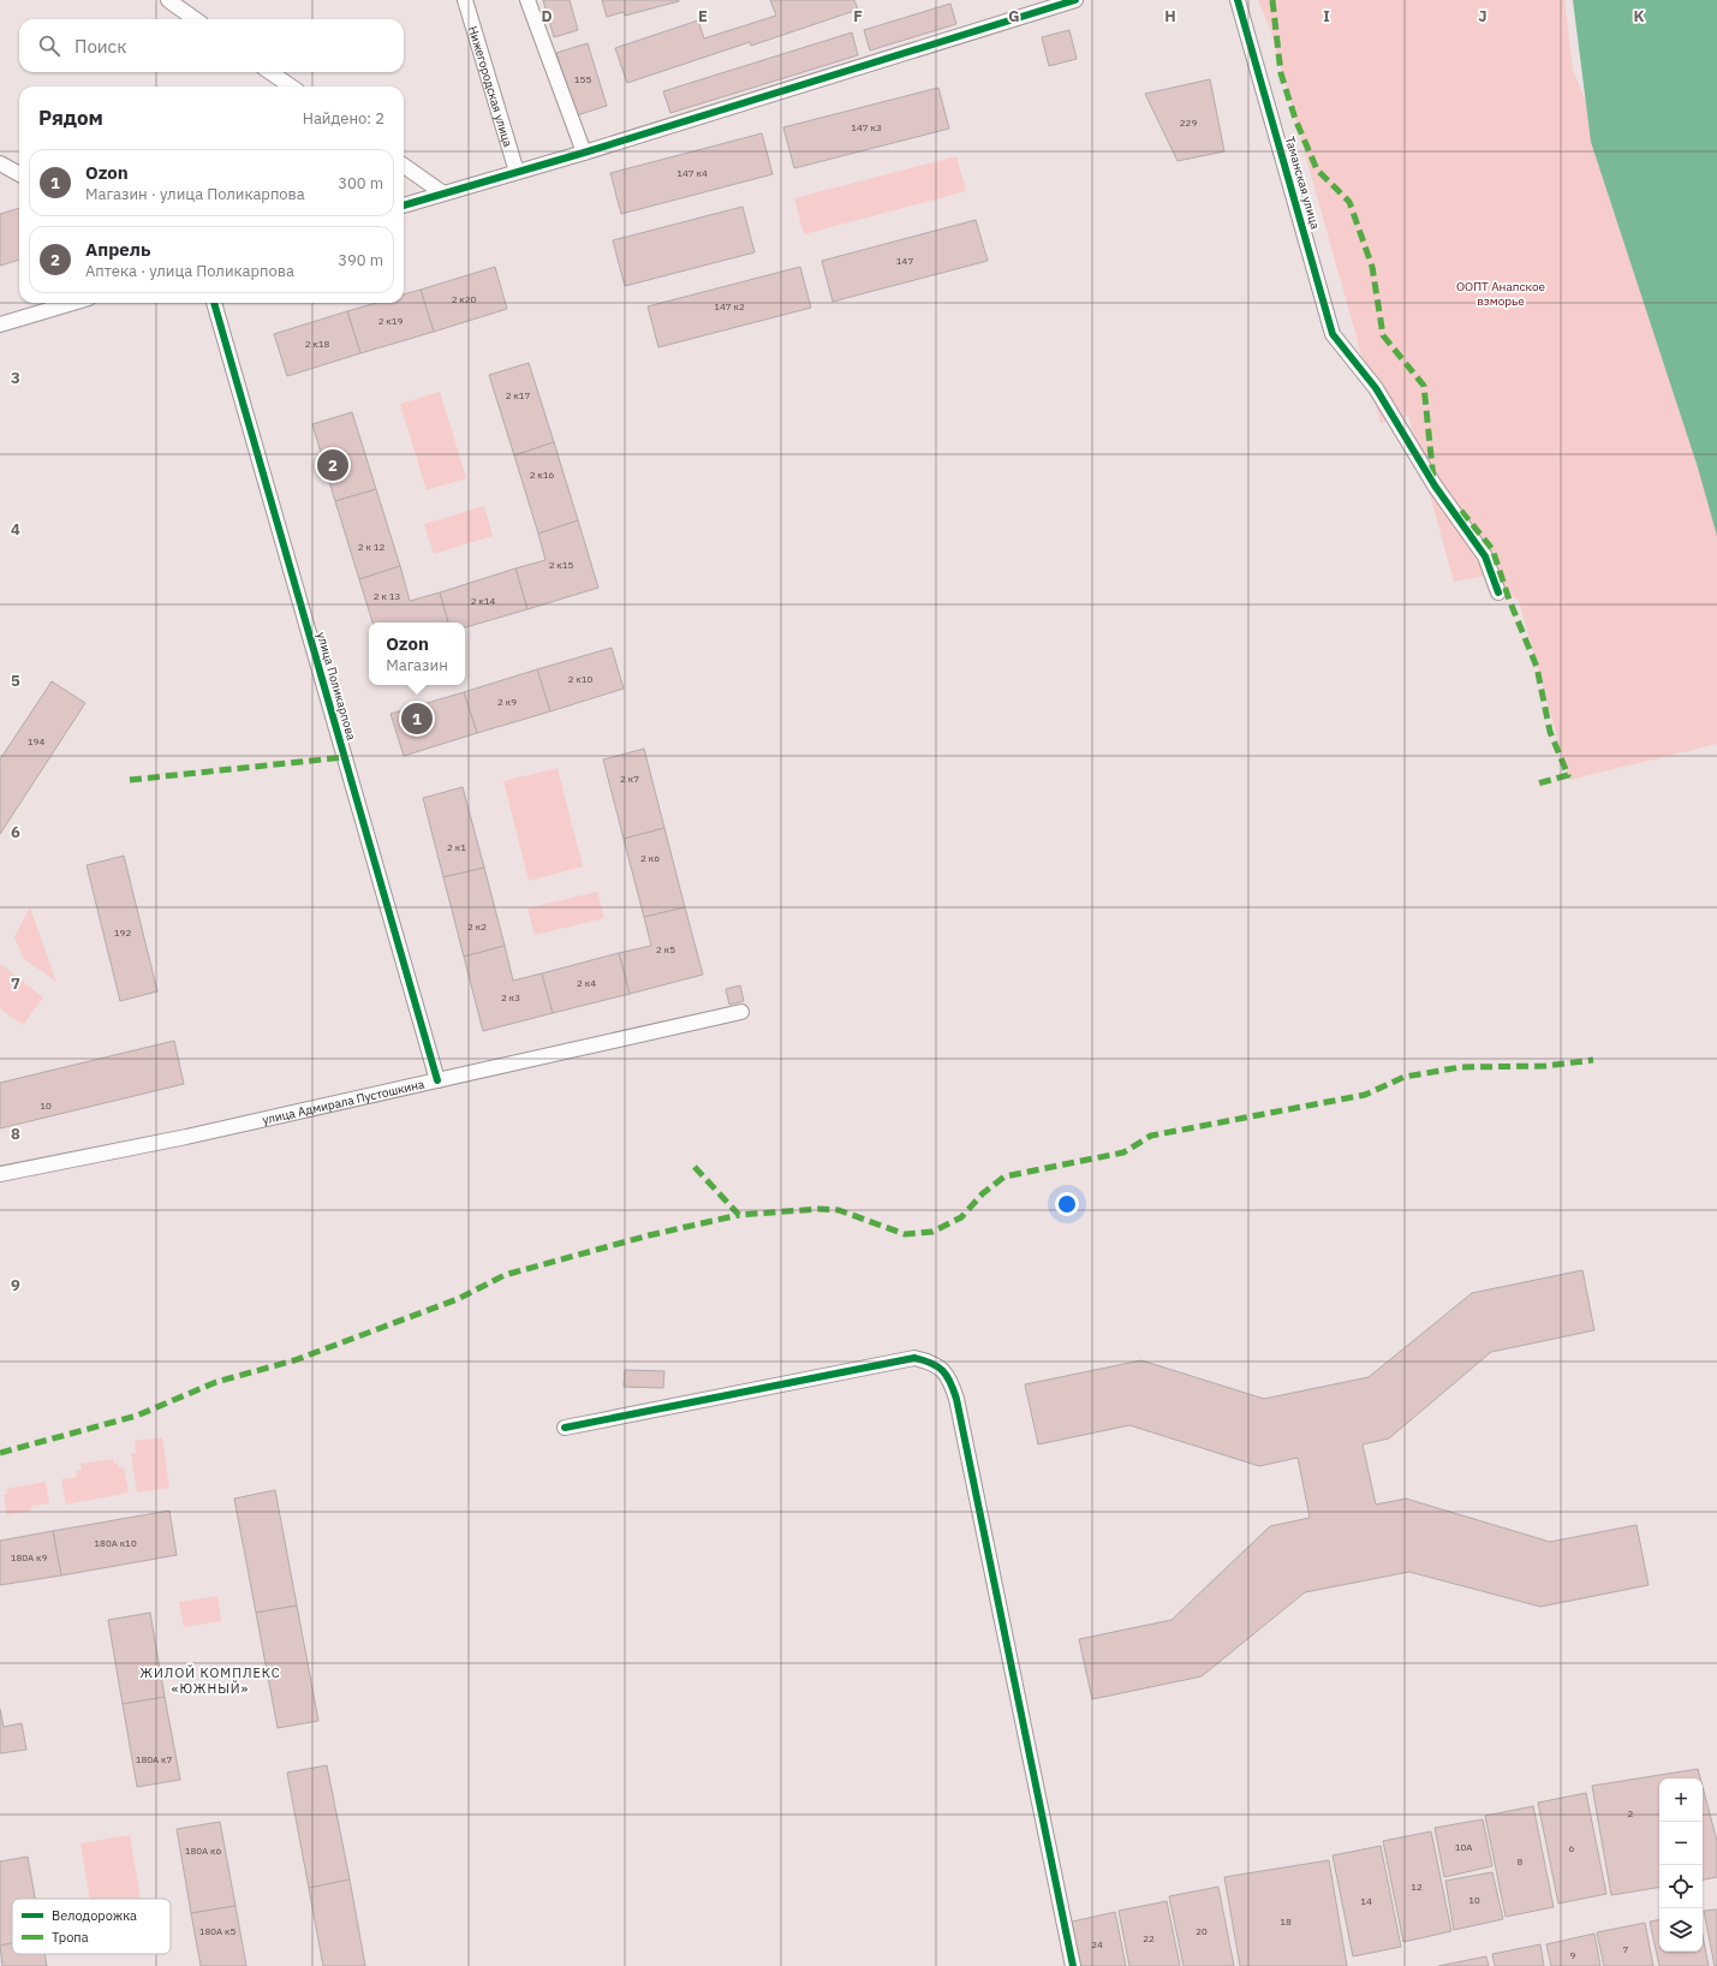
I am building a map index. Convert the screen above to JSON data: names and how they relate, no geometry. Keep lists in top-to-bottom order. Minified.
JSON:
{"streets":{"street":["Нижегородская улица","Таманская улица","улица Поликарпова","улица Адмирала Пустошкина"]},"crossings":[["улица Поликарпова","улица Адмирала Пустошкина"]],"districts":["ЖИЛОЙ КОМПЛЕКС «ЮЖНЫЙ»"],"parks":["ООПТ Анапское взморье"],"house_numbers":["155","229","147 к3","147 к4","147","2 к20","147 к2","2 к19","2 к18","2 к17","2 к16","2 к 12","2 к15","2 к 13","2 к14","2 к10","2 к9","194","2 к7","2 к1","2 к6","2 к2","192","2 к5","2 к4","2 к3","10","180А к10","180А к9","180А к7","2","10А","6","180А к6","8","12","10","14","18","180А к5","20","22","24","7","9"],"legend":["Велодорожка","Тропа"],"page":{"search":"Поиск","heading":["Рядом","Найдено: 2"],"list":[{"mark":"1","name":"Ozon","note":"Магазин · улица Поликарпова","value":"300 m"},{"mark":"2","name":"Апрель","note":"Аптека · улица Поликарпова","value":"390 m"}],"pins":["2","1"],"popup":["Ozon","Магазин"],"map_buttons":["+","−"]},"grid":{"columns":["D","E","F","G","H","I","J","K"],"rows":["3","4","5","6","7","8","9"]}}
